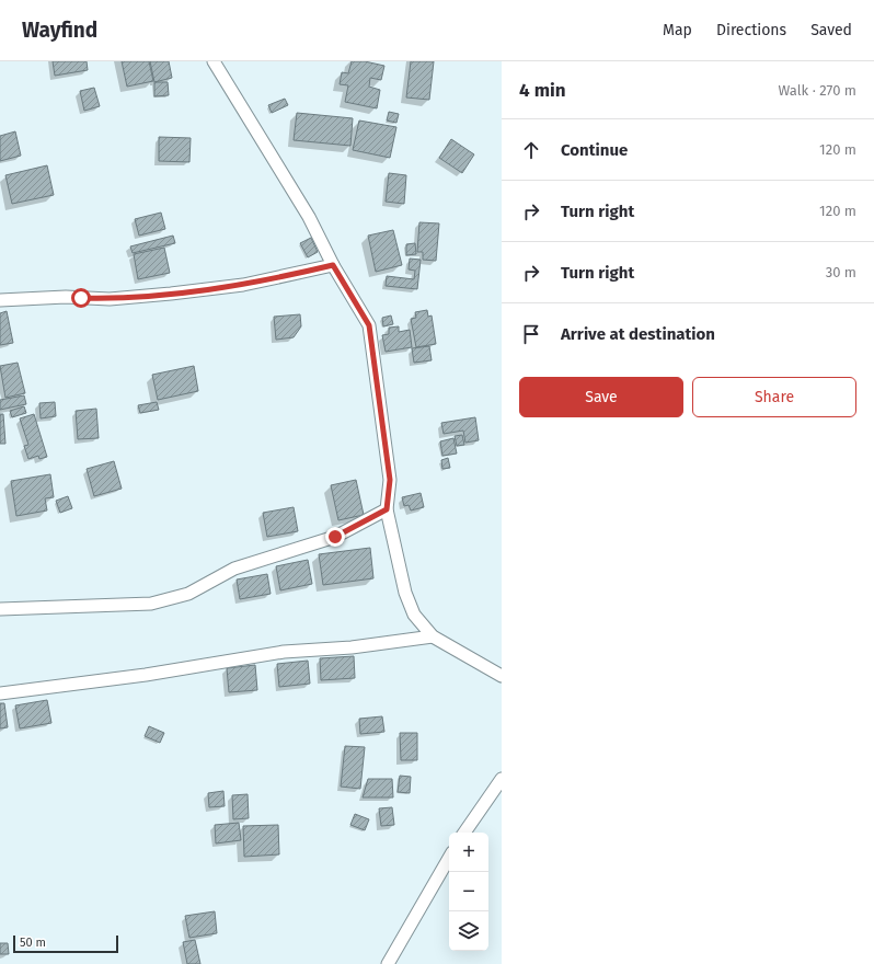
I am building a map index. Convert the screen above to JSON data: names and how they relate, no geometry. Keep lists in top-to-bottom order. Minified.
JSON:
{"scale_bar":"50 m","page":{"header":"Wayfind","nav":["Map","Directions","Saved"],"heading":["4 min","Walk · 270 m"],"list":[["Continue","120 m"],["Turn right","120 m"],["Turn right","30 m"],"Arrive at destination"],"buttons":["Save","Share"],"map_buttons":["+","−"],"scale":"50 m"}}
